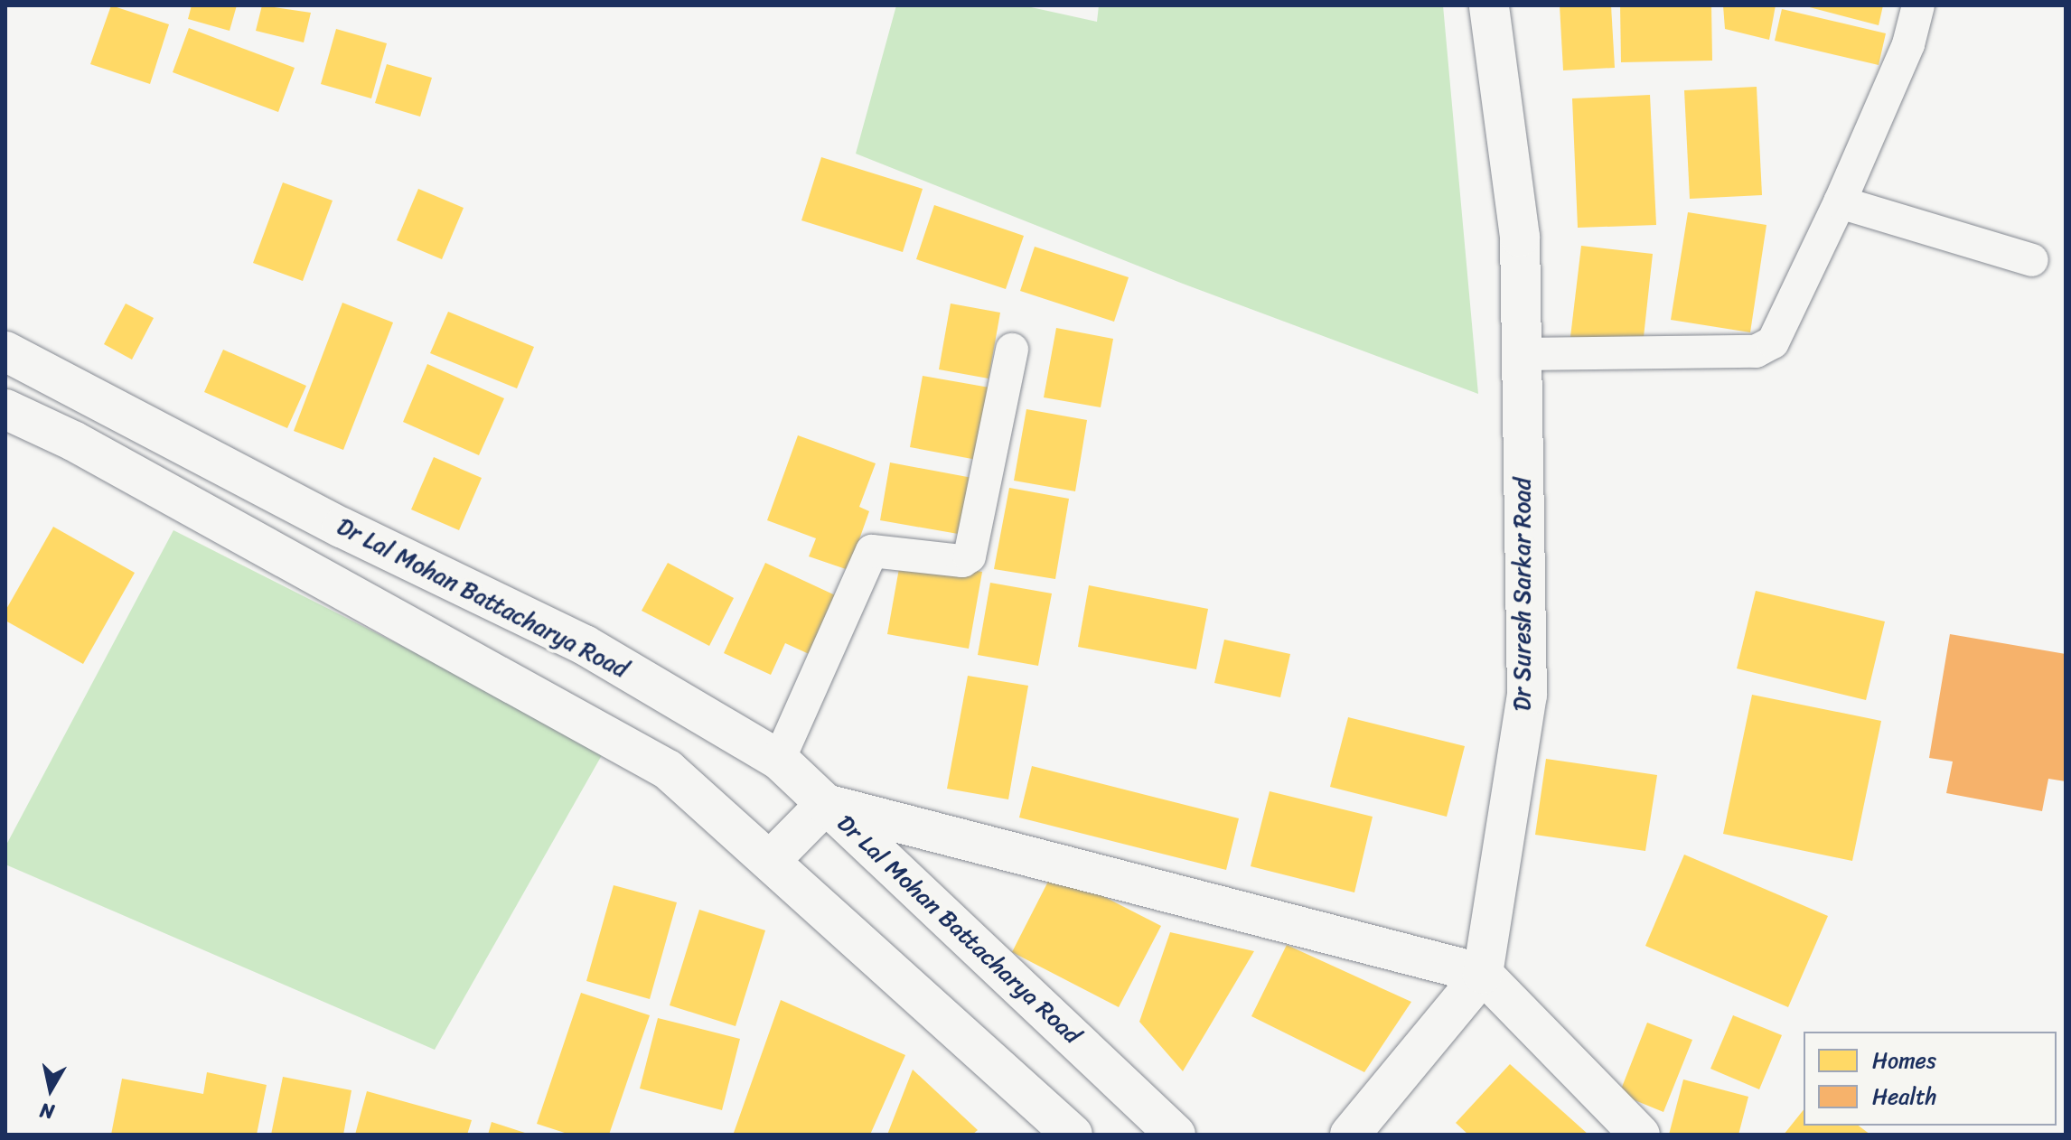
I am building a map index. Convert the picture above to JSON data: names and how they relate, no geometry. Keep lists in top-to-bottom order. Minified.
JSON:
{"streets":{"main road":["Dr Suresh Sarkar Road","Dr Lal Mohan Battacharya Road"]},"legend":["Homes","Health"],"north":"bottom"}
